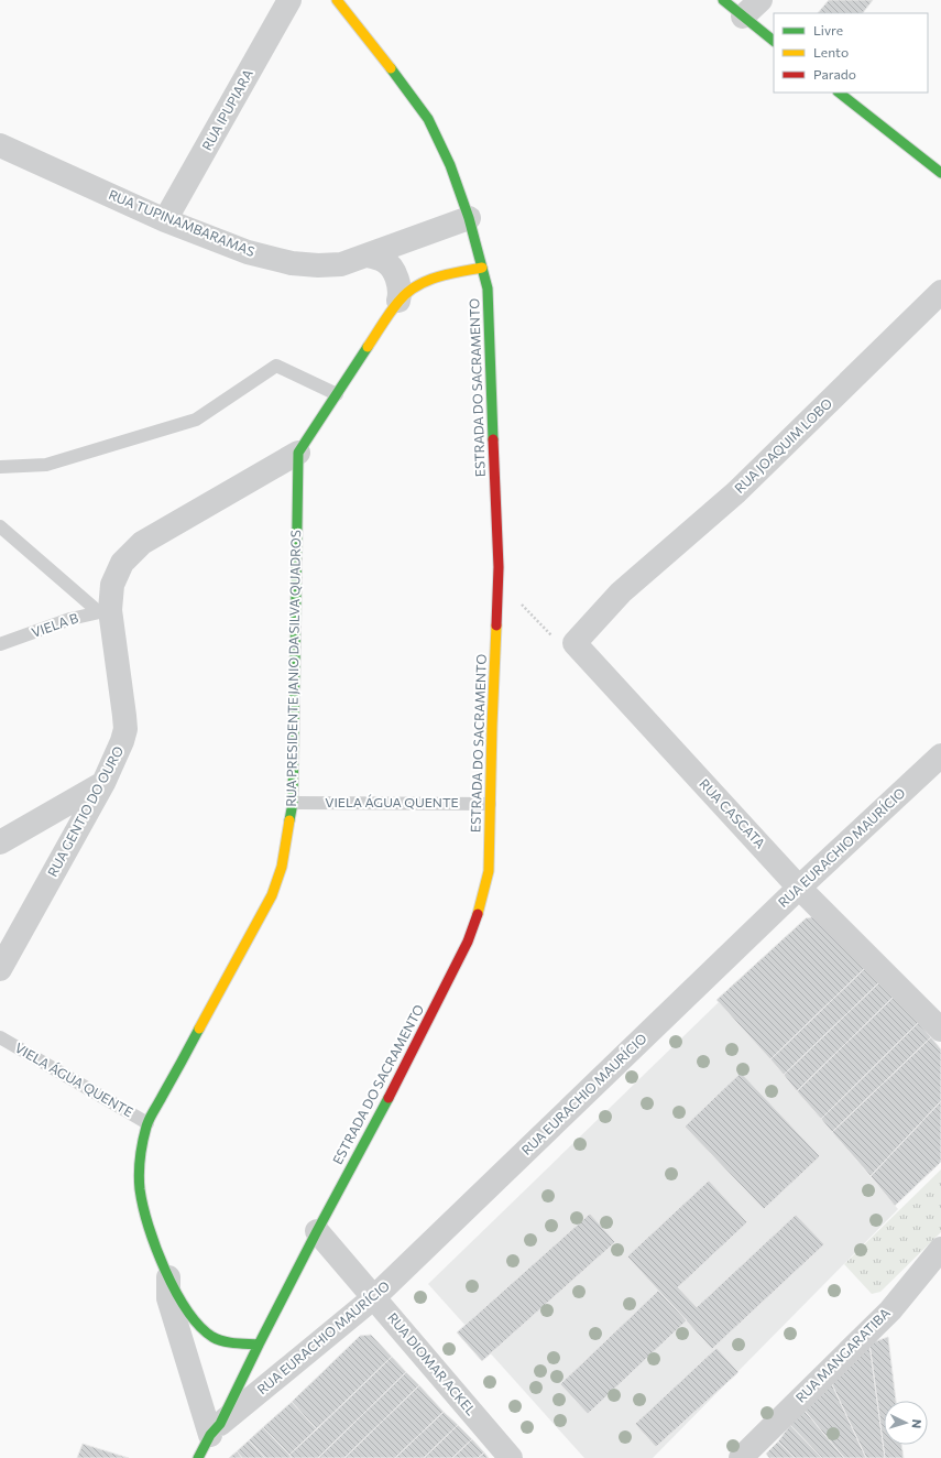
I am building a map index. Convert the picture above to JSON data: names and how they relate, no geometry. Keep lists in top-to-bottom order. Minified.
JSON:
{"streets":{"street":["RUA IPUPIARA","RUA TUPINAMBARAMAS","ESTRADA DO SACRAMENTO","RUA JOAQUIM LOBO","RUA PRESIDENTE JANIO DA SILVA QUADROS","RUA GENTIO DO OURO","RUA CASCATA","RUA EURACHIO MAURÍCIO","RUA MANGARATIBA","RUA DIOMAR ACKEL"],"lane":["VIELA B","VIELA ÁGUA QUENTE"]},"crossings":[["RUA IPUPIARA","RUA TUPINAMBARAMAS"],["RUA TUPINAMBARAMAS","ESTRADA DO SACRAMENTO"],["ESTRADA DO SACRAMENTO","RUA PRESIDENTE JANIO DA SILVA QUADROS"],["ESTRADA DO SACRAMENTO","VIELA ÁGUA QUENTE"],["ESTRADA DO SACRAMENTO","RUA EURACHIO MAURÍCIO"],["ESTRADA DO SACRAMENTO","RUA DIOMAR ACKEL"],["RUA JOAQUIM LOBO","RUA CASCATA"],["VIELA B","RUA GENTIO DO OURO"],["RUA PRESIDENTE JANIO DA SILVA QUADROS","VIELA ÁGUA QUENTE"],["RUA PRESIDENTE JANIO DA SILVA QUADROS","RUA GENTIO DO OURO"],["RUA PRESIDENTE JANIO DA SILVA QUADROS","RUA EURACHIO MAURÍCIO"],["RUA CASCATA","RUA EURACHIO MAURÍCIO"],["RUA EURACHIO MAURÍCIO","RUA DIOMAR ACKEL"]],"legend":["Livre","Lento","Parado"],"north":"right"}
